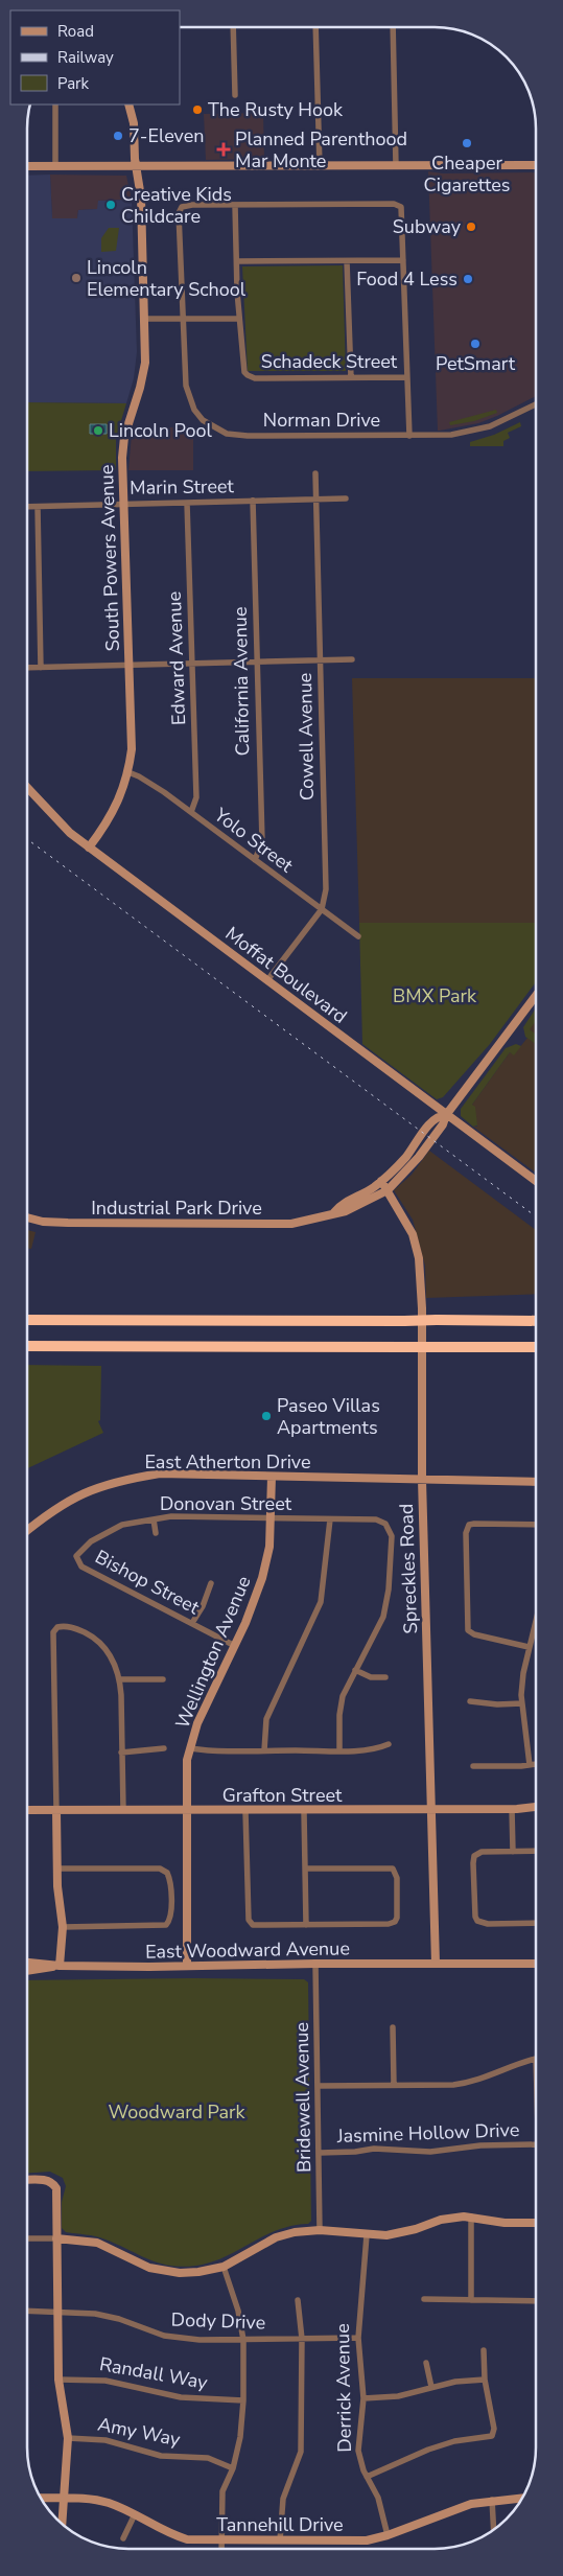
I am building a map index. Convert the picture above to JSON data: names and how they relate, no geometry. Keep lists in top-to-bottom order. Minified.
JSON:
{"streets":{"street":["Schadeck Street","Norman Drive","Marin Street","South Powers Avenue","Edward Avenue","California Avenue","Cowell Avenue","Yolo Street","Moffat Boulevard","Industrial Park Drive","East Atherton Drive","Donovan Street","Spreckles Road","Bishop Street","Wellington Avenue","Grafton Street","East Woodward Avenue","Bridewell Avenue","Jasmine Hollow Drive","Dody Drive","Randall Way","Derrick Avenue","Amy Way","Tannehill Drive"]},"crossings":[["Marin Street","South Powers Avenue"],["Marin Street","Edward Avenue"],["Marin Street","California Avenue"],["Marin Street","Cowell Avenue"],["South Powers Avenue","Yolo Street"],["South Powers Avenue","Moffat Boulevard"],["Edward Avenue","Yolo Street"],["California Avenue","Yolo Street"],["Cowell Avenue","Yolo Street"],["Cowell Avenue","Moffat Boulevard"],["Moffat Boulevard","Industrial Park Drive"],["Industrial Park Drive","Spreckles Road"],["East Atherton Drive","Spreckles Road"],["East Atherton Drive","Wellington Avenue"],["Donovan Street","Bishop Street"],["Donovan Street","Wellington Avenue"],["Spreckles Road","Grafton Street"],["Spreckles Road","East Woodward Avenue"],["Bishop Street","Wellington Avenue"],["Wellington Avenue","Grafton Street"],["Wellington Avenue","East Woodward Avenue"],["East Woodward Avenue","Bridewell Avenue"],["Bridewell Avenue","Jasmine Hollow Drive"],["Dody Drive","Derrick Avenue"],["Derrick Avenue","Tannehill Drive"]],"parks":["BMX Park","Woodward Park"],"places":{"other":["The Rusty Hook","7-Eleven","Cheaper Cigarettes","Creative Kids Childcare","Subway","Lincoln Elementary School","Food 4 Less","PetSmart","Lincoln Pool","Paseo Villas Apartments"],"health":["Planned Parenthood Mar Monte"]},"legend":["Road","Railway","Park"]}
